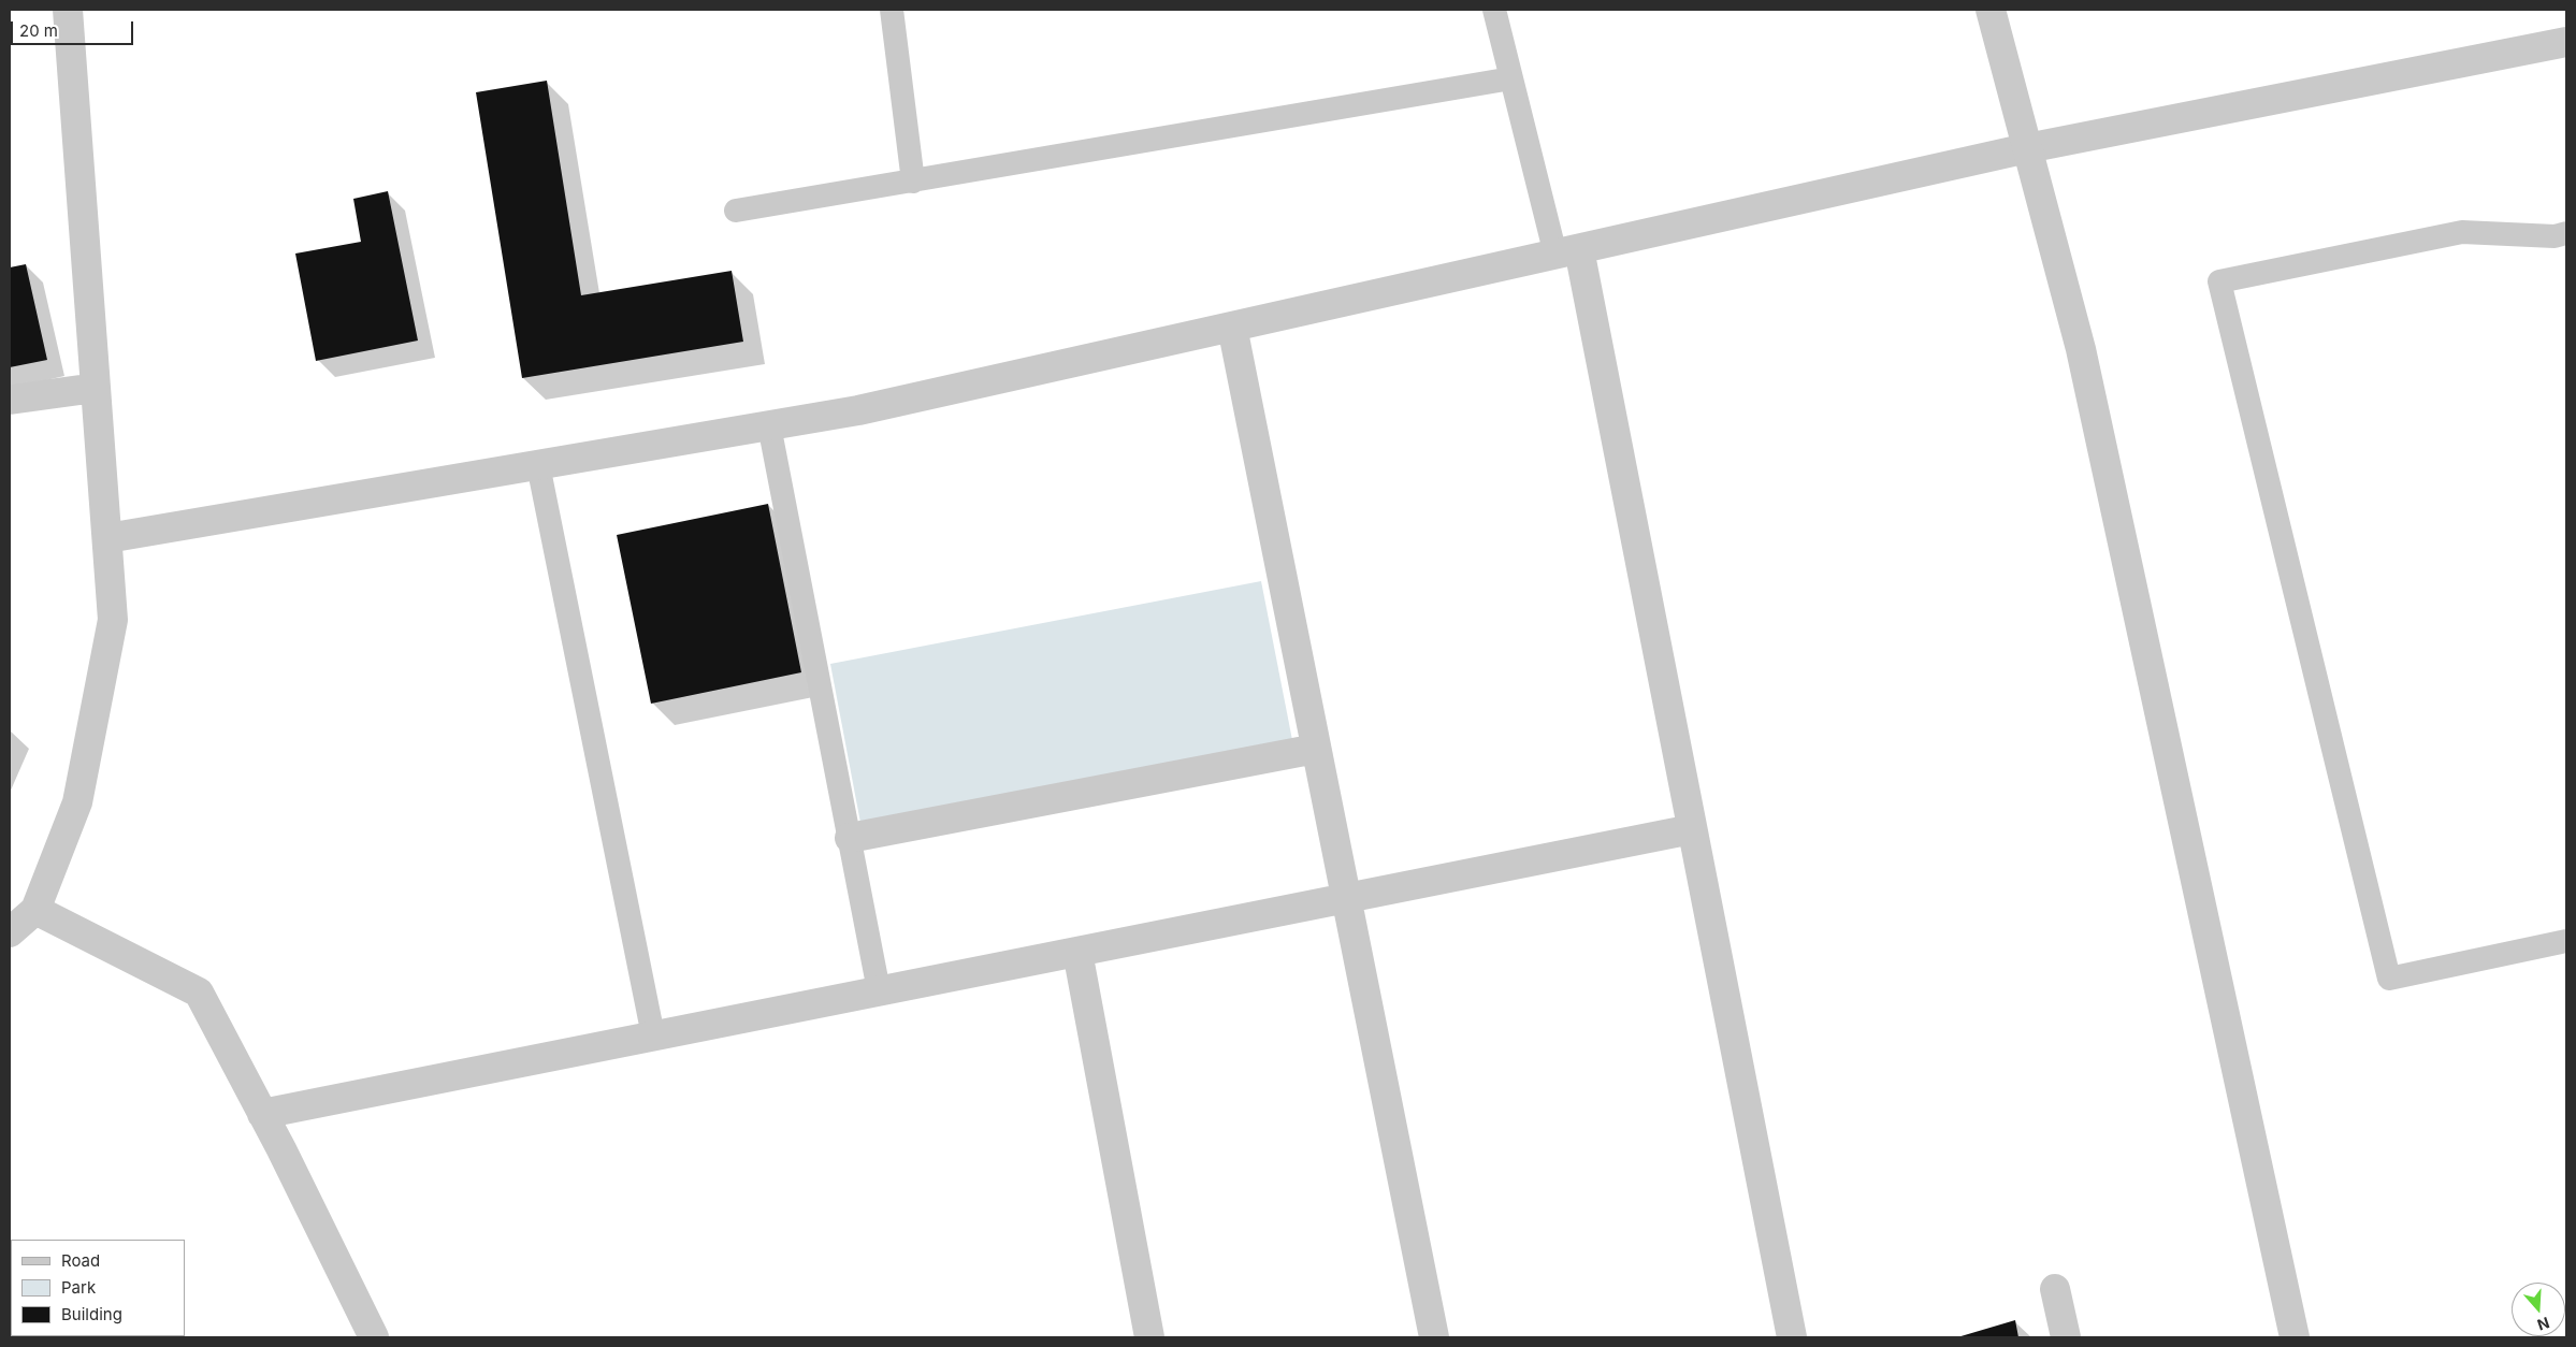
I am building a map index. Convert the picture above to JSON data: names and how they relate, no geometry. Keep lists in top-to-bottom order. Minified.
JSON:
{"legend":["Road","Park","Building"],"scale_bar":"20 m","north":"bottom"}
